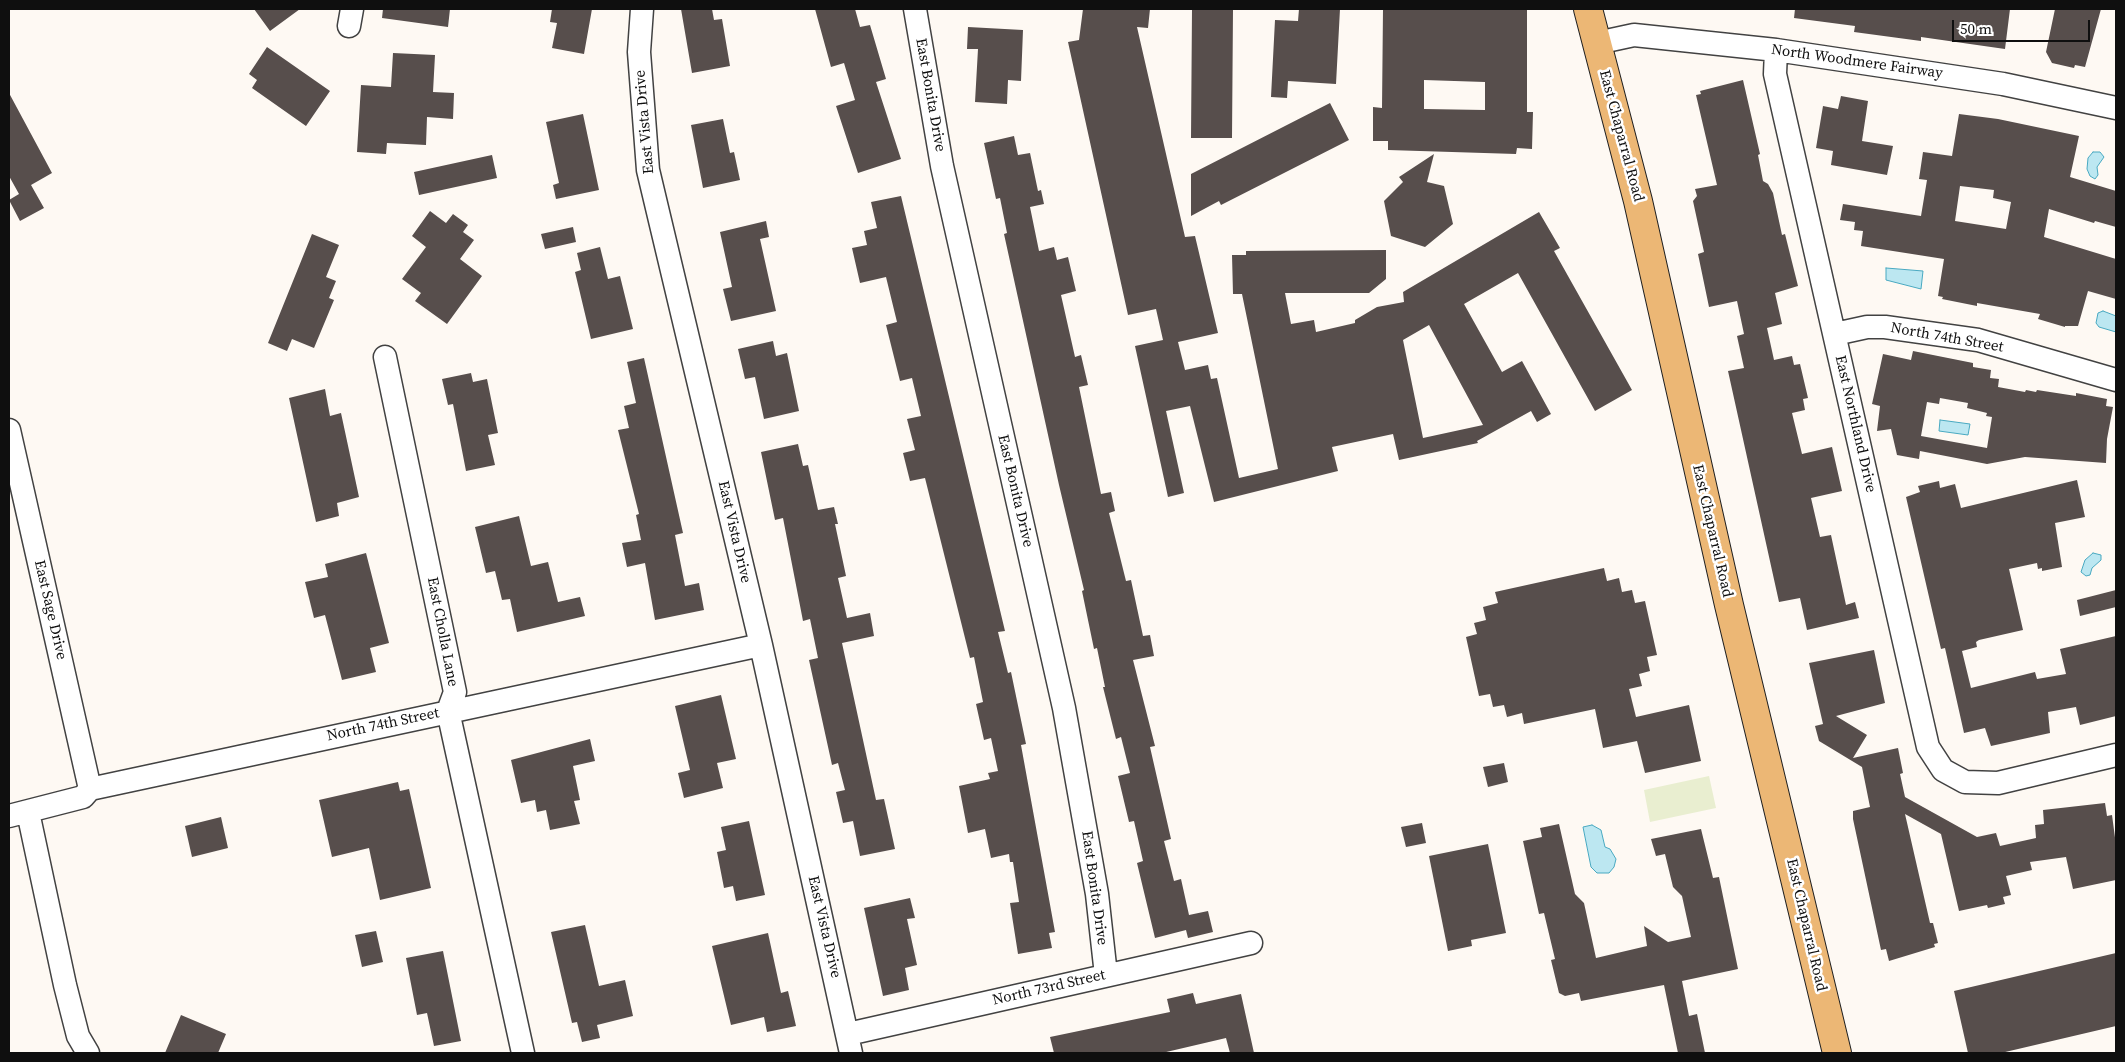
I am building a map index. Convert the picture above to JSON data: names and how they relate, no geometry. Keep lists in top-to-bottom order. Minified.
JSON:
{"streets":{"main road":["East Chaparral Road"],"street":["North Woodmere Fairway","East Bonita Drive","East Vista Drive","North 74th Street","East Northland Drive","East Sage Drive","East Cholla Lane","North 73rd Street"]},"crossings":[["North Woodmere Fairway","East Chaparral Road"],["North Woodmere Fairway","East Northland Drive"],["East Bonita Drive","North 73rd Street"],["East Vista Drive","North 74th Street"],["East Vista Drive","North 73rd Street"],["North 74th Street","East Northland Drive"],["North 74th Street","East Sage Drive"],["North 74th Street","East Cholla Lane"]],"scale_bar":"50 m"}
